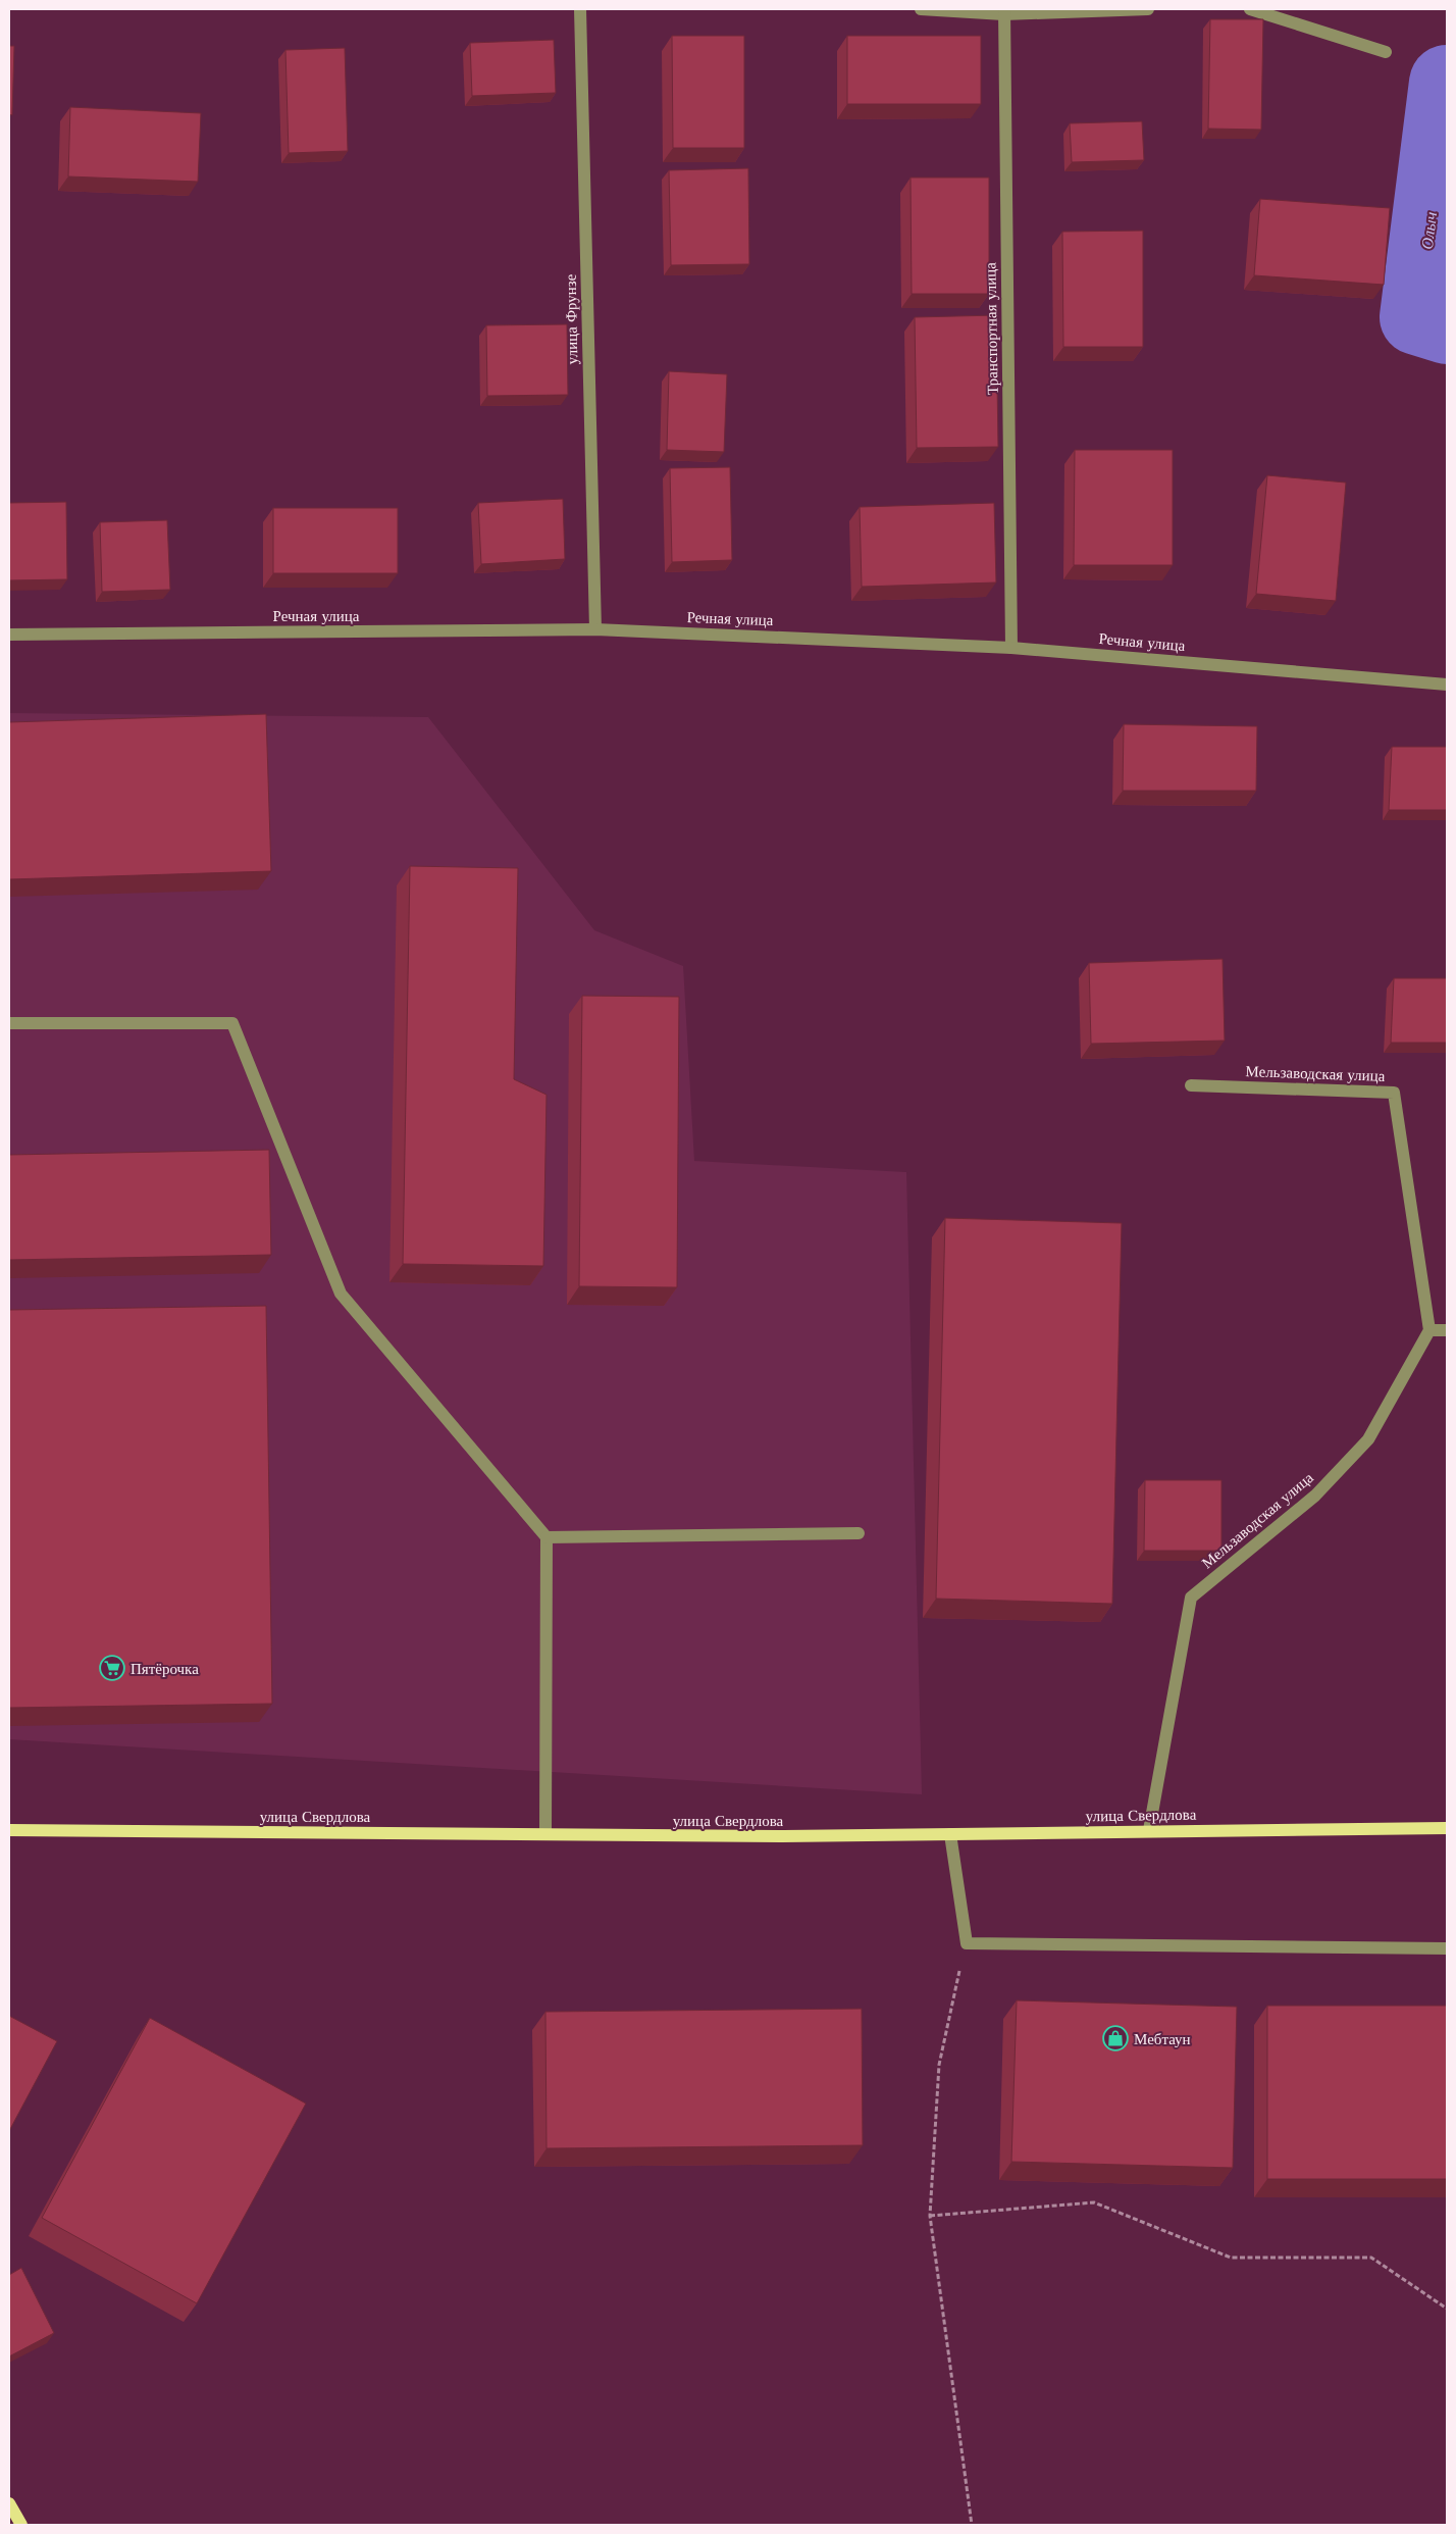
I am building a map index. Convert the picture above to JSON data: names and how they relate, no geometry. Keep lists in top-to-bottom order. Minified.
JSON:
{"streets":{"main road":["улица Свердлова"],"street":["улица Фрунзе","Транспортная улица","Речная улица","Мельзаводская улица"]},"crossings":[["улица Фрунзе","Речная улица"],["Транспортная улица","Речная улица"],["Мельзаводская улица","улица Свердлова"]],"water":["Олыч"],"places":{"supermarket":["Пятёрочка"],"shop":["Мебтаун"]}}
